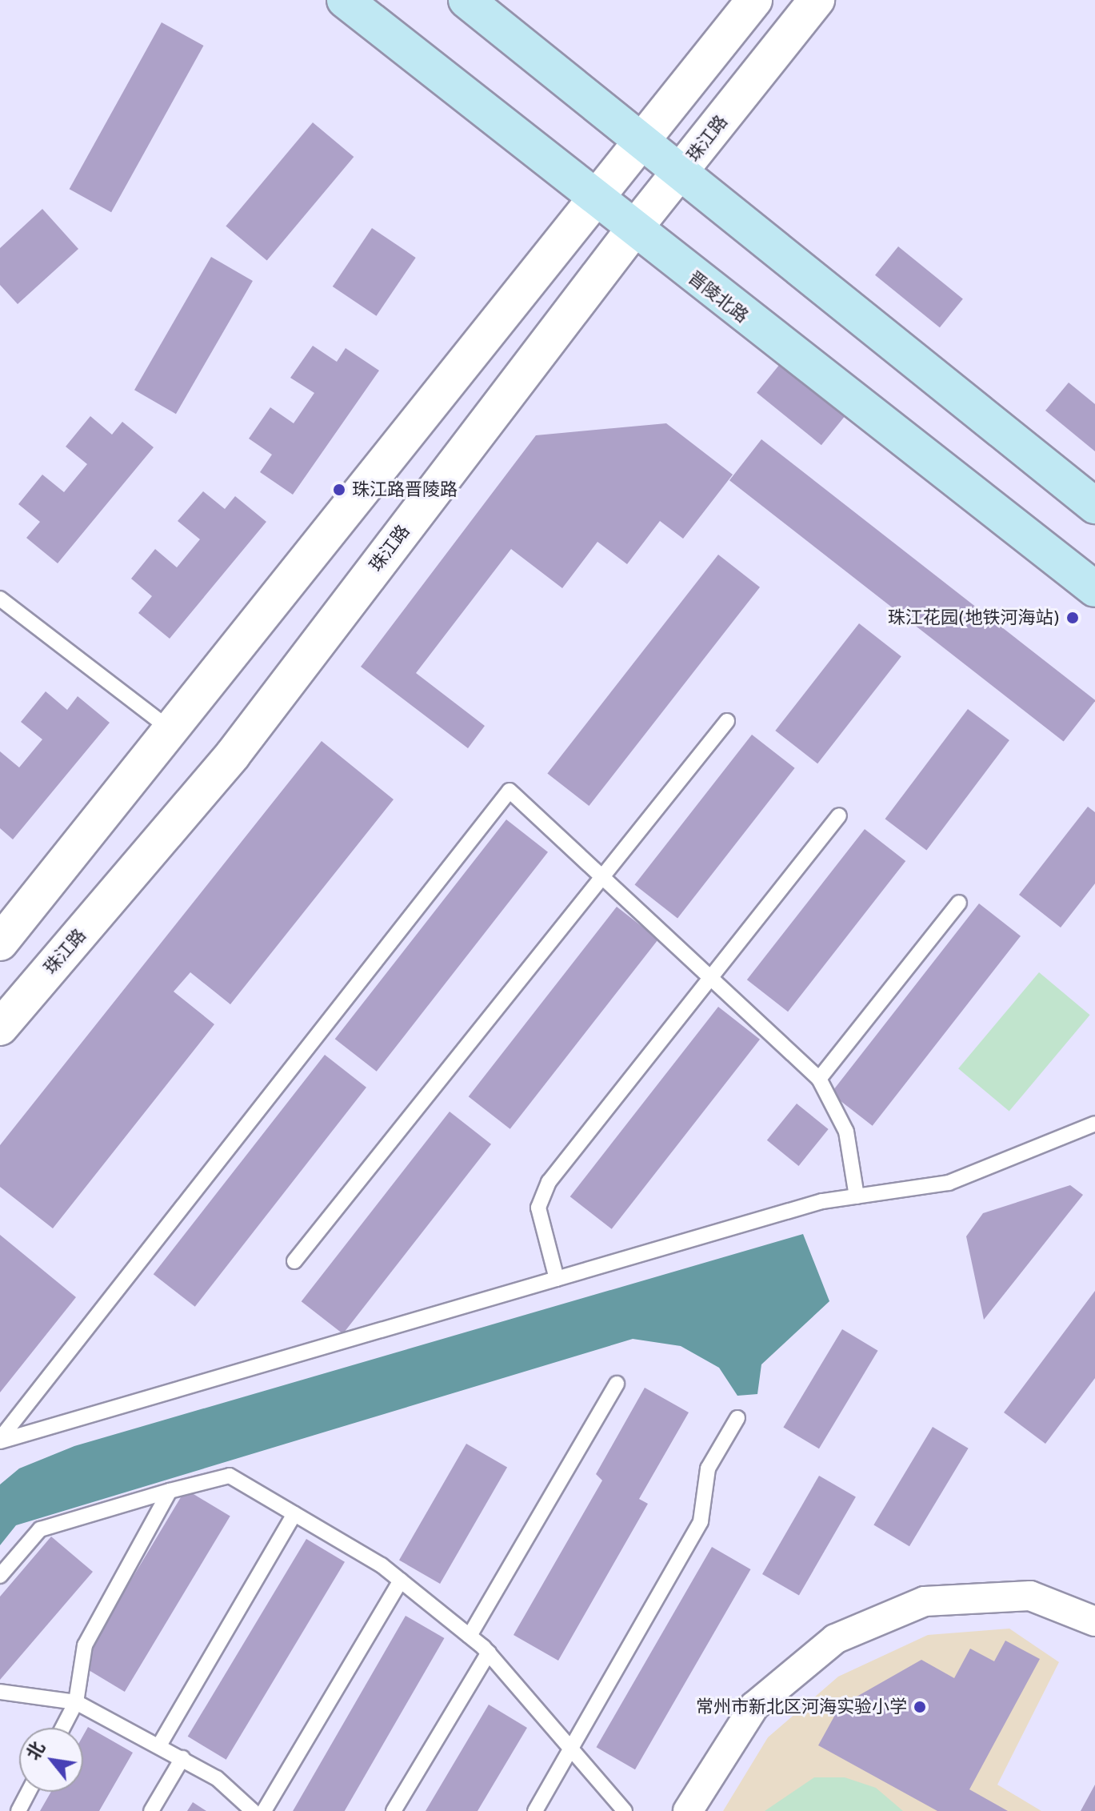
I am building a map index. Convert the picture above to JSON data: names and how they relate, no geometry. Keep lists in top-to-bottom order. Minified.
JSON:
{"streets":{"main road":["晋陵北路"],"street":["珠江路"]},"crossings":[["珠江路","晋陵北路"]],"places":["珠江路晋陵路","珠江花园(地铁河海站)","常州市新北区河海实验小学"],"north":"top left"}
